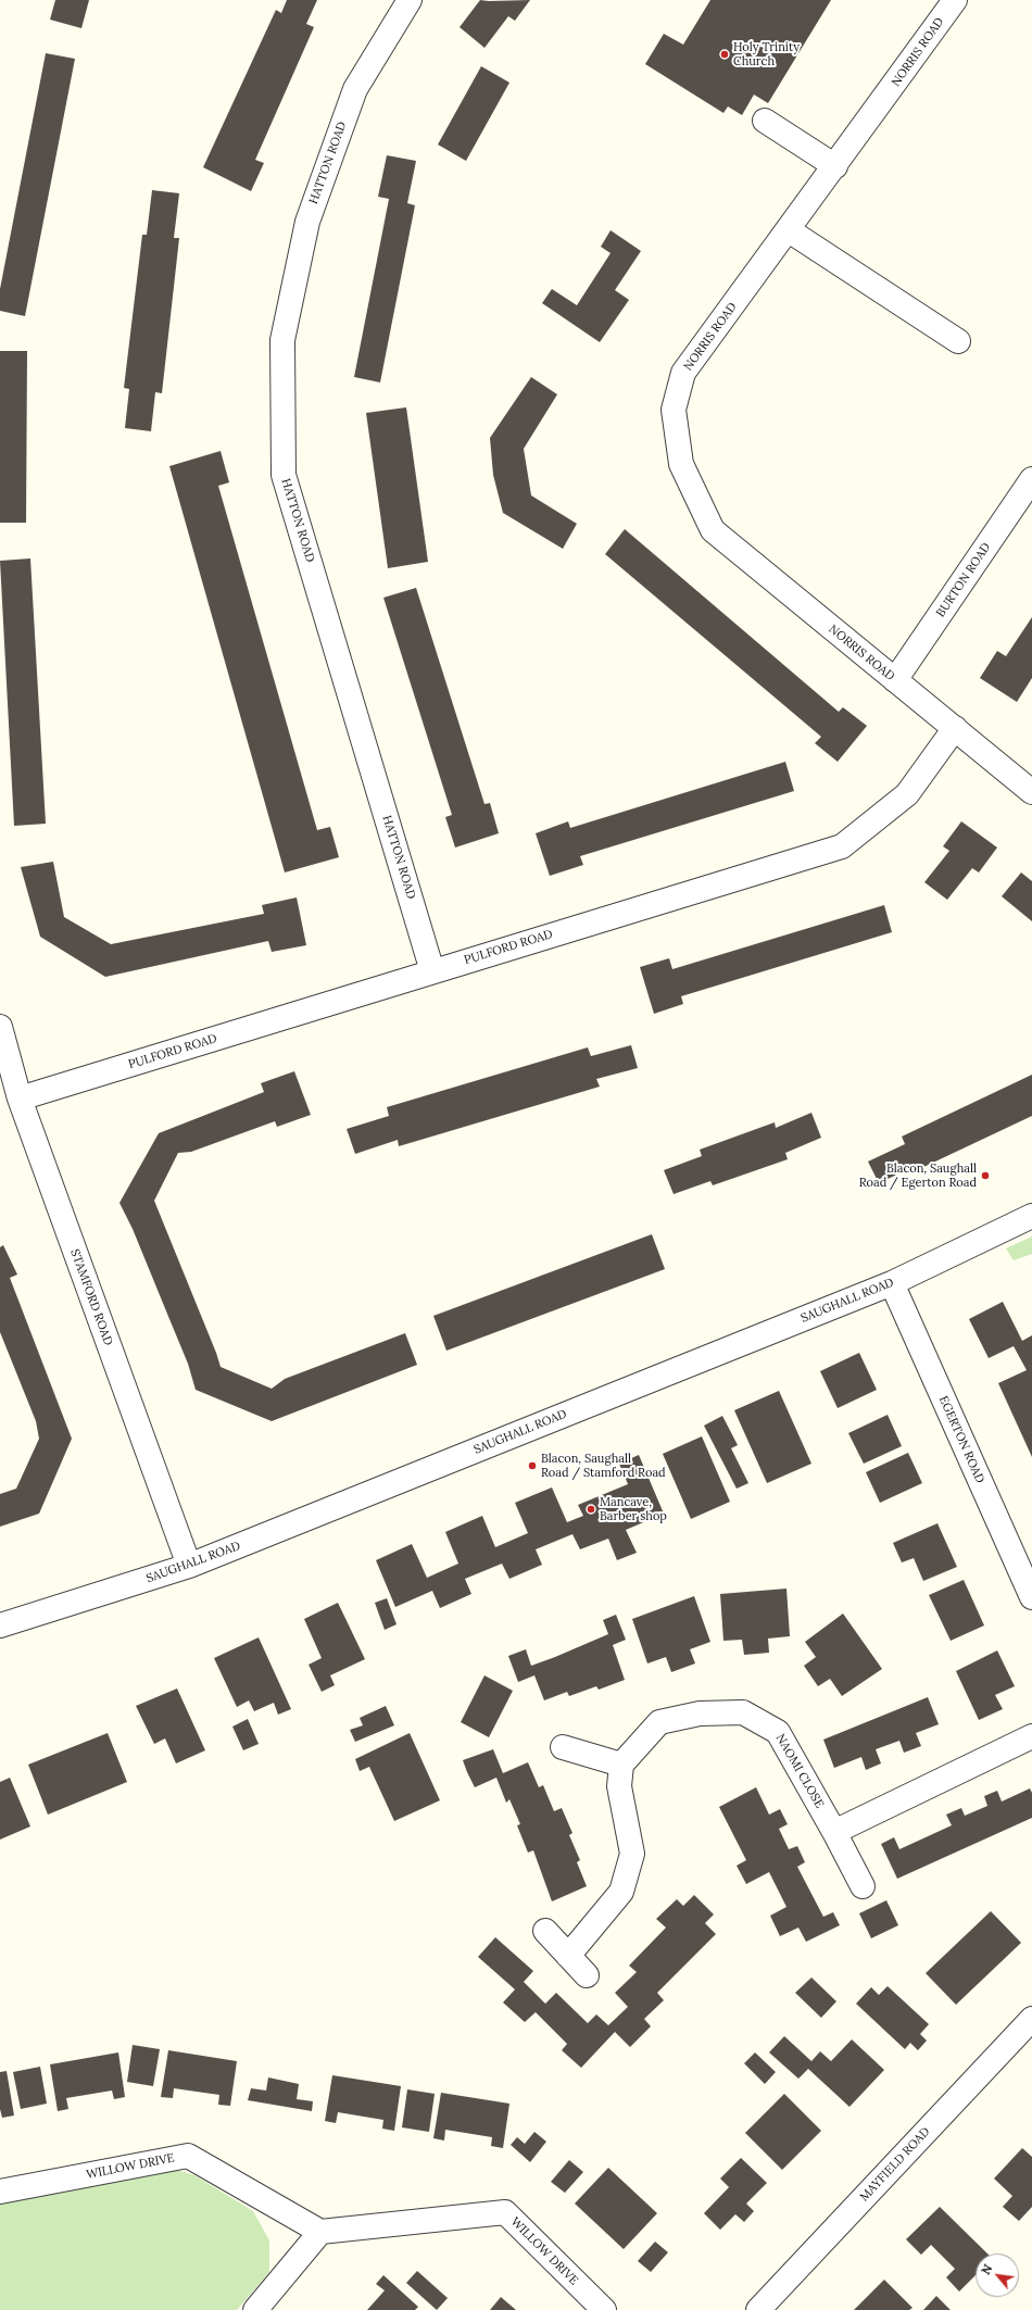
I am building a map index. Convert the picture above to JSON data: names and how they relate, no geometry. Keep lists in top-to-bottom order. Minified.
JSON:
{"streets":{"street":["NORRIS ROAD","HATTON ROAD","BURTON ROAD","PULFORD ROAD","STAMFORD ROAD","SAUGHALL ROAD","EGERTON ROAD","NAOMI CLOSE","MAYFIELD ROAD","WILLOW DRIVE"]},"crossings":[["NORRIS ROAD","BURTON ROAD"],["NORRIS ROAD","PULFORD ROAD"],["HATTON ROAD","PULFORD ROAD"],["PULFORD ROAD","STAMFORD ROAD"],["STAMFORD ROAD","SAUGHALL ROAD"],["SAUGHALL ROAD","EGERTON ROAD"]],"places":["Holy Trinity Church","Blacon, Saughall Road / Egerton Road","Blacon, Saughall Road / Stamford Road","Mancave, Barber shop"],"north":"top left"}
